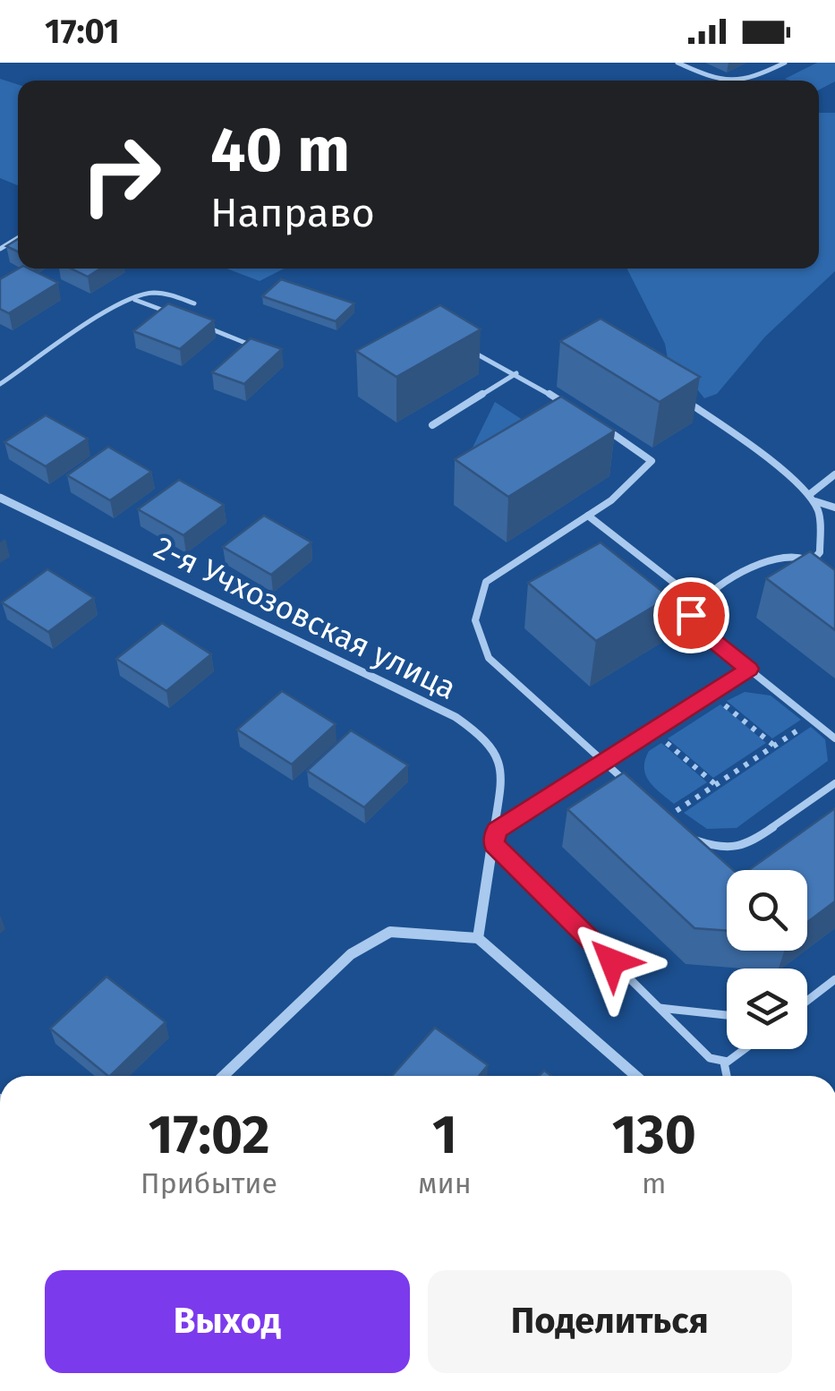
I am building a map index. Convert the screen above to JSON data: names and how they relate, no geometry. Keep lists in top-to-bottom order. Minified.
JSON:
{"streets":{"street":["2-я Учхозовская улица"]},"page":{"status":"17:01","turn":["40 m","Направо"],"eta":["17:02","Прибытие","1","мин","130","m"],"buttons":["Выход","Поделиться"]}}
